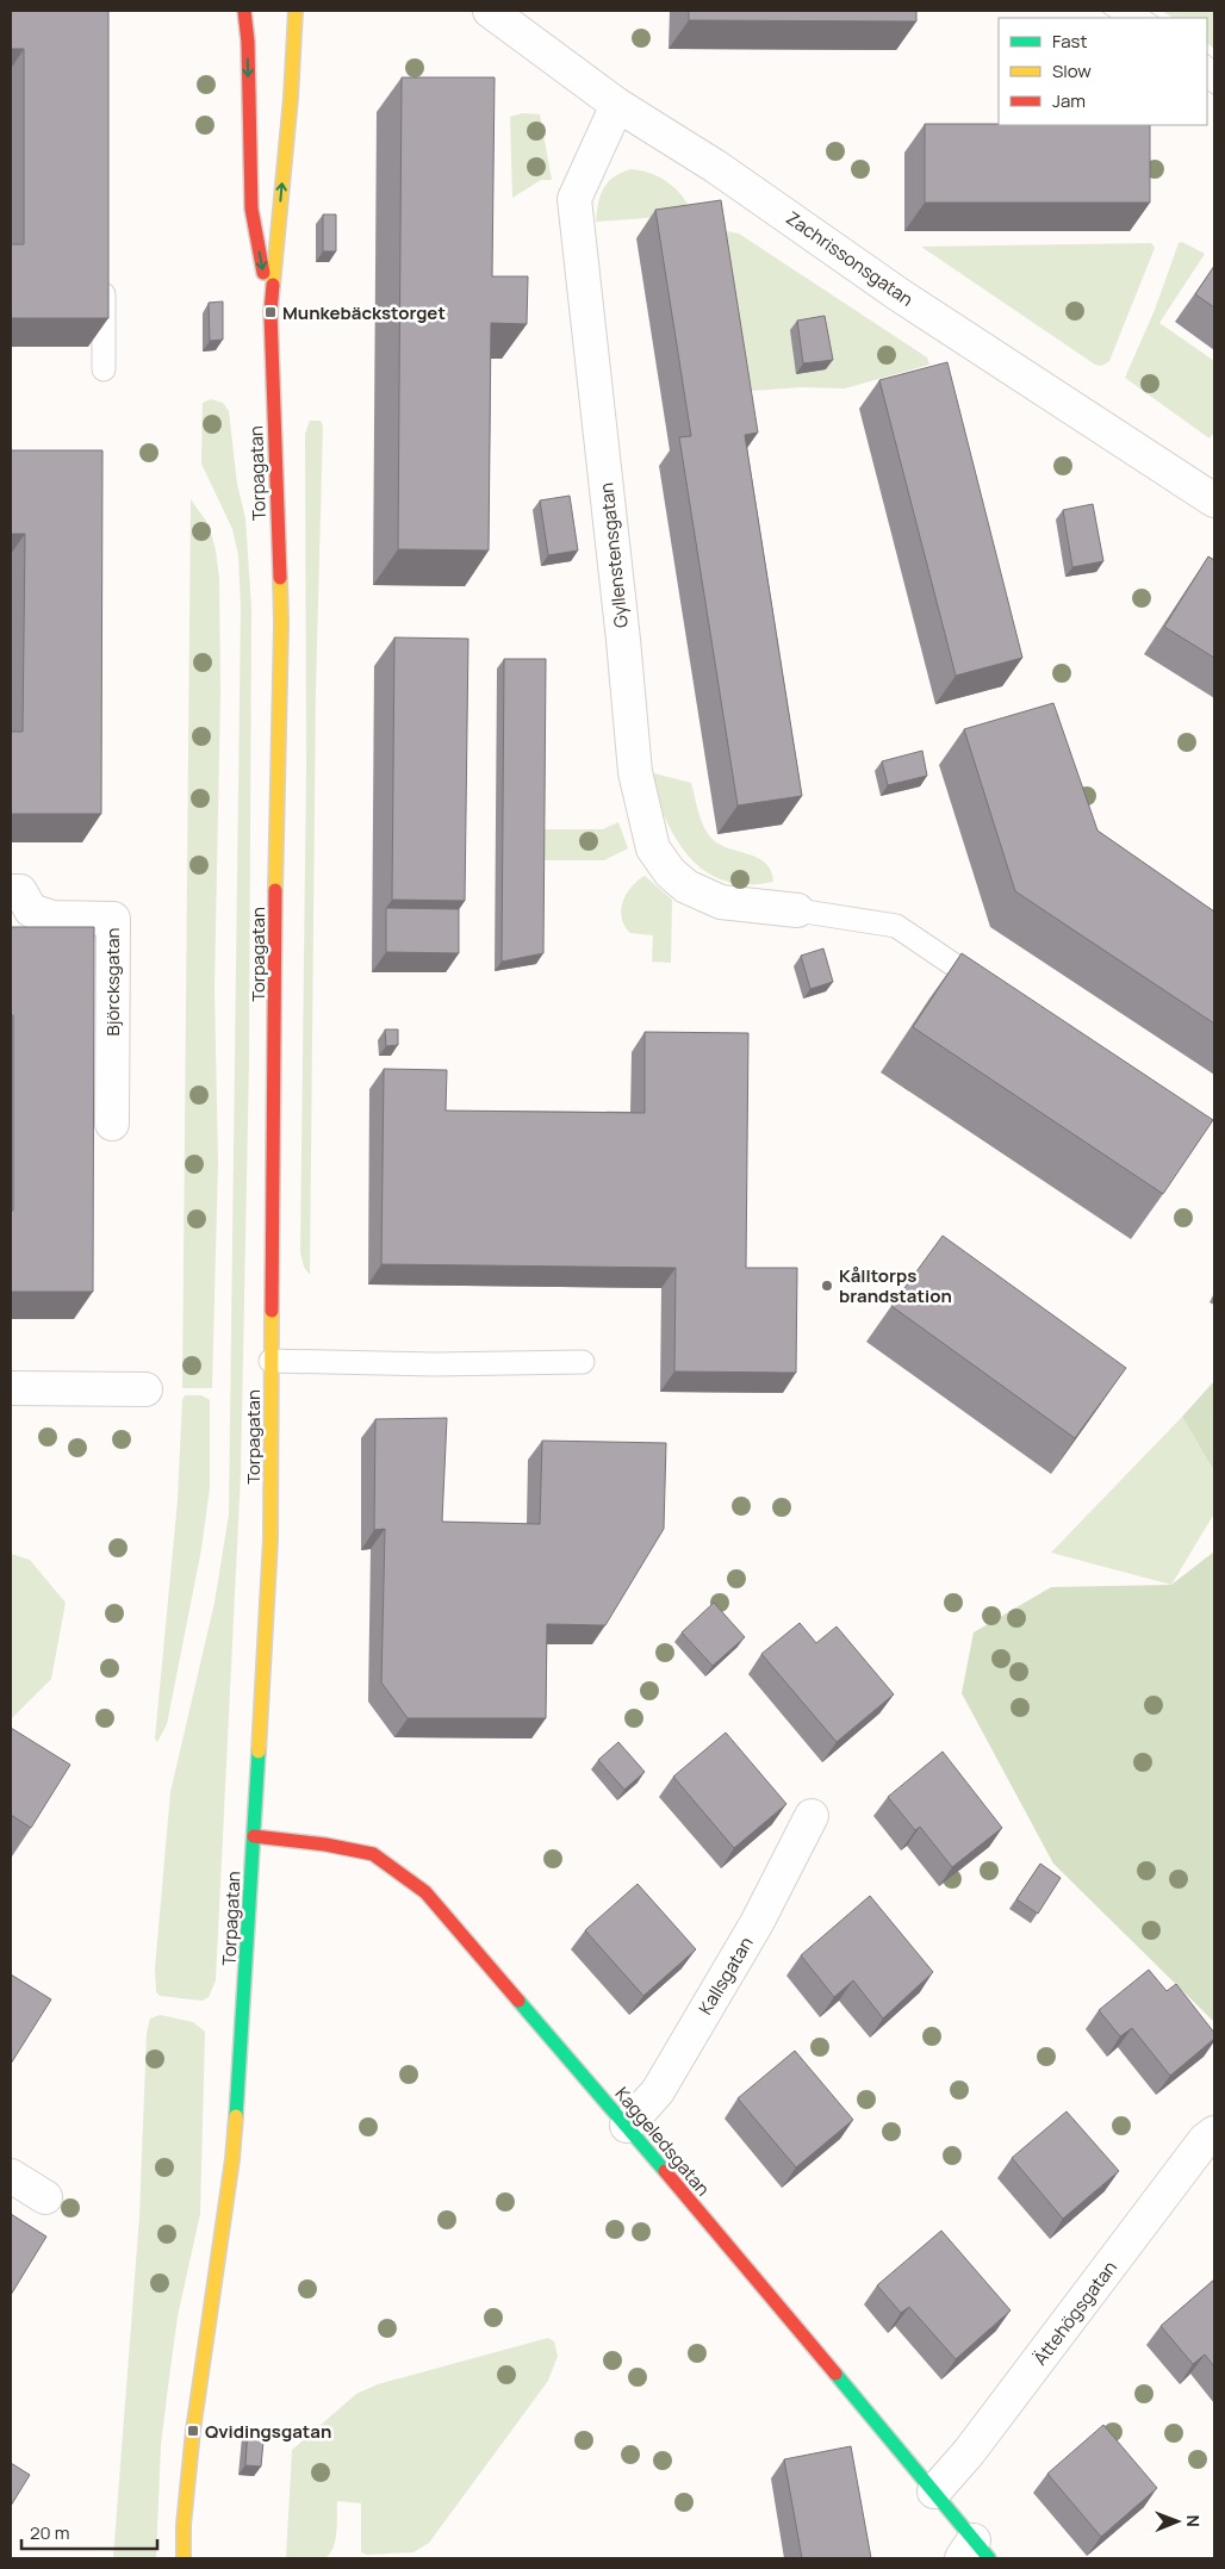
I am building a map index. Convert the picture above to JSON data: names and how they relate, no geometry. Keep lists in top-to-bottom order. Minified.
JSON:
{"streets":{"street":["Zachrissonsgatan","Torpagatan","Gyllenstensgatan","Björcksgatan","Kallsgatan","Kaggeledsgatan","Ättehögsgatan"]},"crossings":[["Zachrissonsgatan","Gyllenstensgatan"],["Torpagatan","Kaggeledsgatan"],["Kallsgatan","Kaggeledsgatan"],["Kaggeledsgatan","Ättehögsgatan"]],"places":{"transit":["Munkebäckstorget","Qvidingsgatan"],"other":["Kålltorps brandstation"]},"legend":["Fast","Slow","Jam"],"scale_bar":"20 m","north":"right"}
